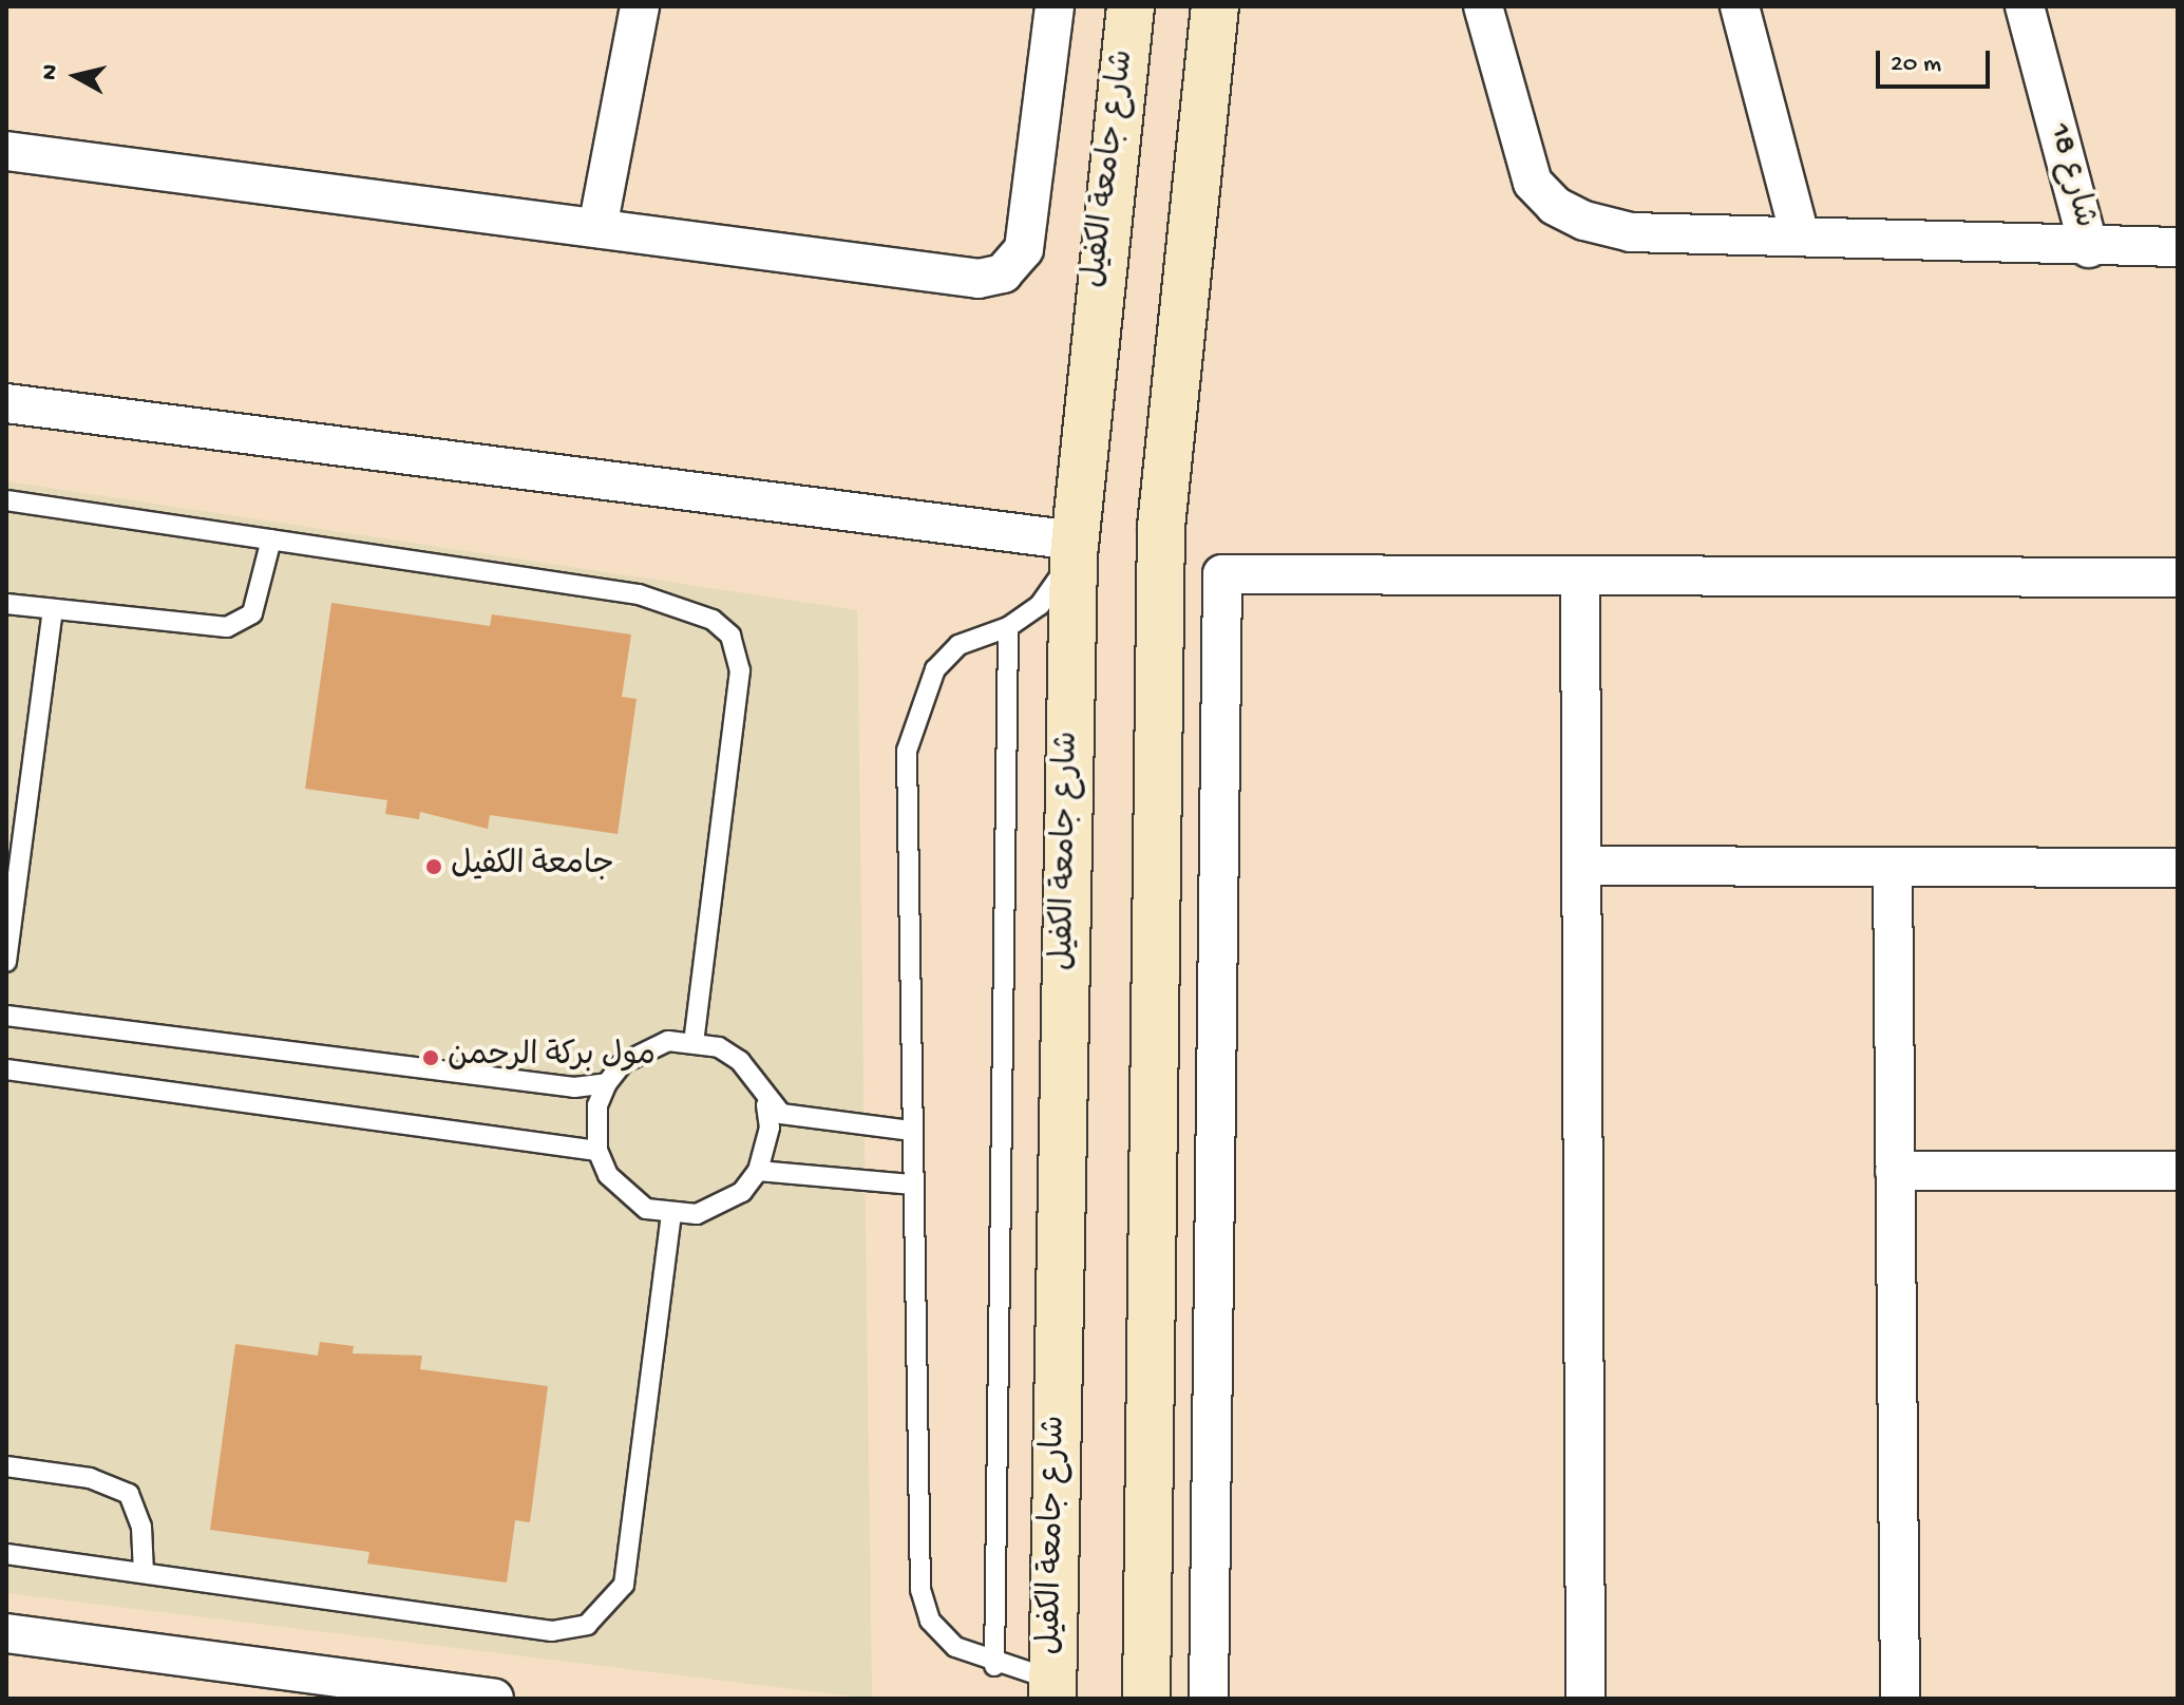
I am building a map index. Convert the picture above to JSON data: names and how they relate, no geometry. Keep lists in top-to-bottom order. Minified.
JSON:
{"streets":{"main road":["شارع جامعة الكفيل"],"street":["شارع 18"]},"places":["جامعة الكفيل","مول بركة الرحمن"],"scale_bar":"20 m","north":"left"}
